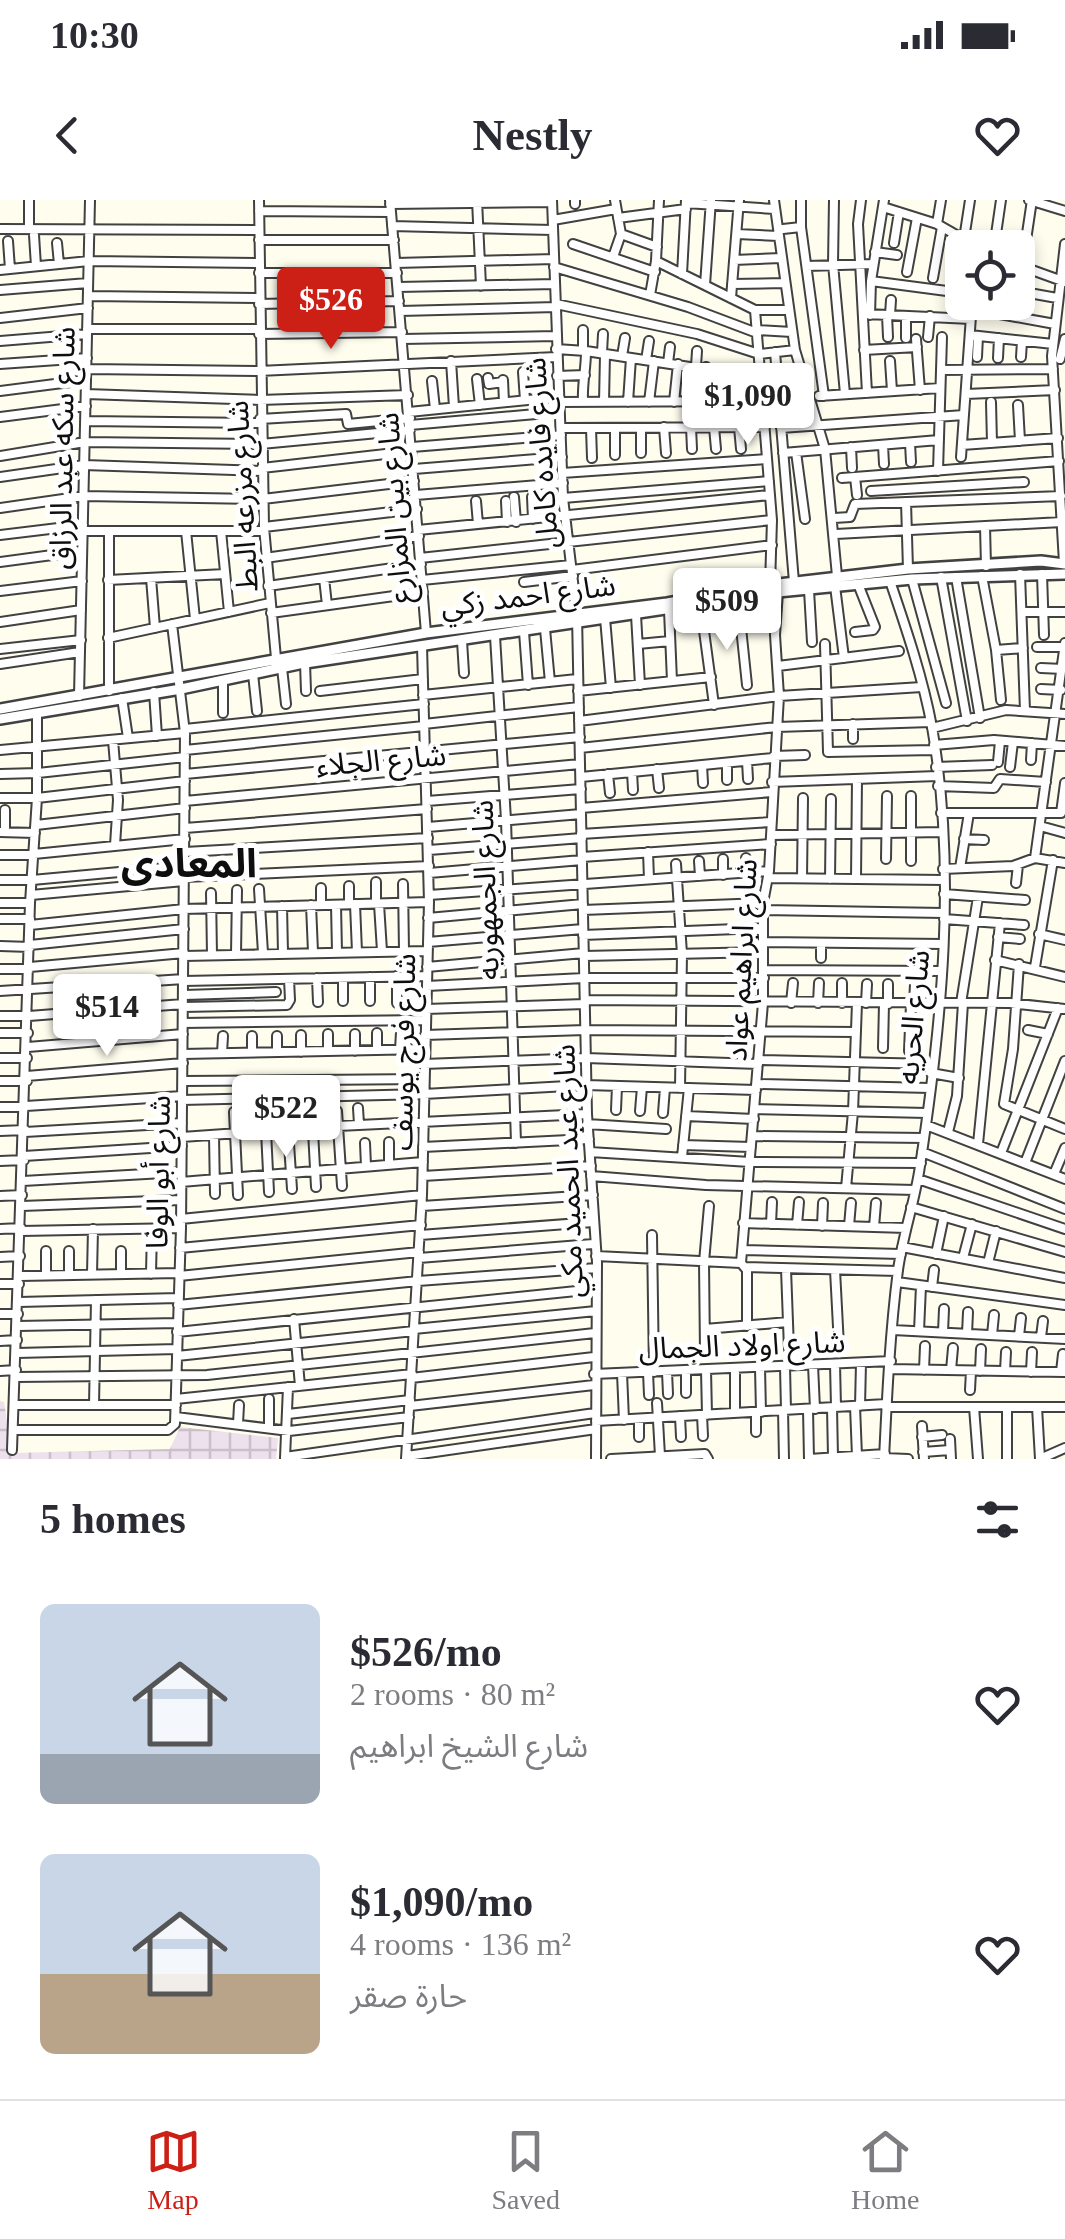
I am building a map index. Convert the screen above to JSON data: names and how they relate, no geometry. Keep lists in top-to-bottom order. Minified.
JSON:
{"streets":{"street":["شارع سكه عبد الرزاق","شارع فايده كامل","شارع مزرعه البط","شارع بين المزارع","شارع احمد زكي","شارع الجلاء","شارع الجمهوريه","شارع ابراهيم عواد","شارع الحريه","شارع فرج يوسف","شارع عبد الحميد مكي","شارع أبو الوفا","شارع اولاد الجمال"]},"crossings":[["شارع سكه عبد الرزاق","شارع احمد زكي"],["شارع فايده كامل","شارع احمد زكي"],["شارع فايده كامل","شارع الجلاء"],["شارع فايده كامل","شارع عبد الحميد مكي"],["شارع مزرعه البط","شارع احمد زكي"],["شارع بين المزارع","شارع احمد زكي"],["شارع احمد زكي","شارع الجمهوريه"],["شارع احمد زكي","شارع ابراهيم عواد"],["شارع احمد زكي","شارع الحريه"],["شارع احمد زكي","شارع فرج يوسف"],["شارع احمد زكي","شارع أبو الوفا"],["شارع الجلاء","شارع الجمهوريه"],["شارع الجلاء","شارع فرج يوسف"],["شارع الجلاء","شارع أبو الوفا"],["شارع الحريه","شارع اولاد الجمال"],["شارع عبد الحميد مكي","شارع اولاد الجمال"]],"districts":["المعادى"],"page":{"status":"10:30","header":"Nestly","price":["$526","$1,090","$509","$514","$522"],"heading":"5 homes","list":[{"name":"$526/mo","note":"2 rooms · 80 m² · شارع الشيخ ابراهيم"},{"name":"$1,090/mo","note":"4 rooms · 136 m² · حارة صقر"}],"tabs":["Map","Saved","Home"]}}
